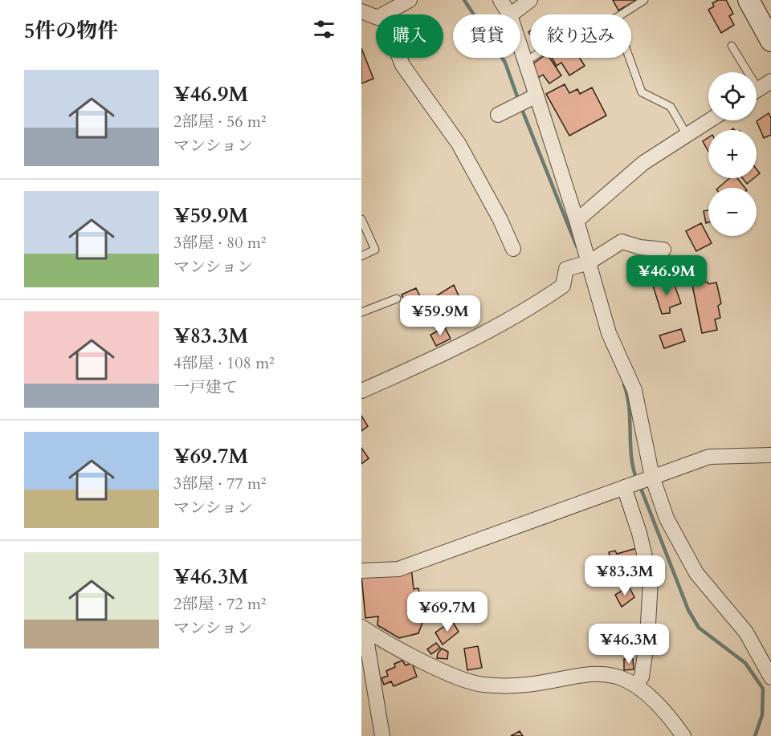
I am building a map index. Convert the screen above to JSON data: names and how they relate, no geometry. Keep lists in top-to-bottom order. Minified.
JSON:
{"page":{"heading":"5件の物件","chip":["購入","賃貸","絞り込み"],"list":[{"name":"¥46.9M","note":"2部屋 · 56 m² · マンション"},{"name":"¥59.9M","note":"3部屋 · 80 m² · マンション"},{"name":"¥83.3M","note":"4部屋 · 108 m² · 一戸建て"},{"name":"¥69.7M","note":"3部屋 · 77 m² · マンション"},{"name":"¥46.3M","note":"2部屋 · 72 m² · マンション"}],"map_buttons":["+","−"],"price":["¥46.9M","¥59.9M","¥83.3M","¥69.7M","¥46.3M"]}}
